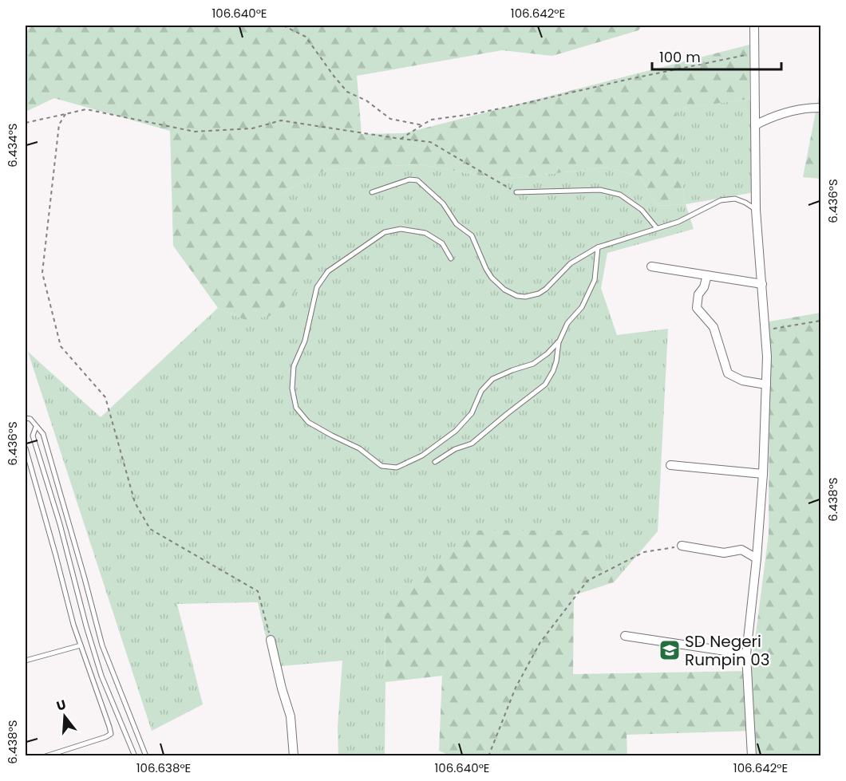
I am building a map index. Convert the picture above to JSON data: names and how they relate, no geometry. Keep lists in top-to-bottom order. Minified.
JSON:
{"places":{"school or university":["SD Negeri Rumpin 03"]},"scale_bar":"100 m","north":"top","coordinates":["106.640°E","106.642°E","6.434°S","6.436°S","6.438°S","106.638°E"]}
